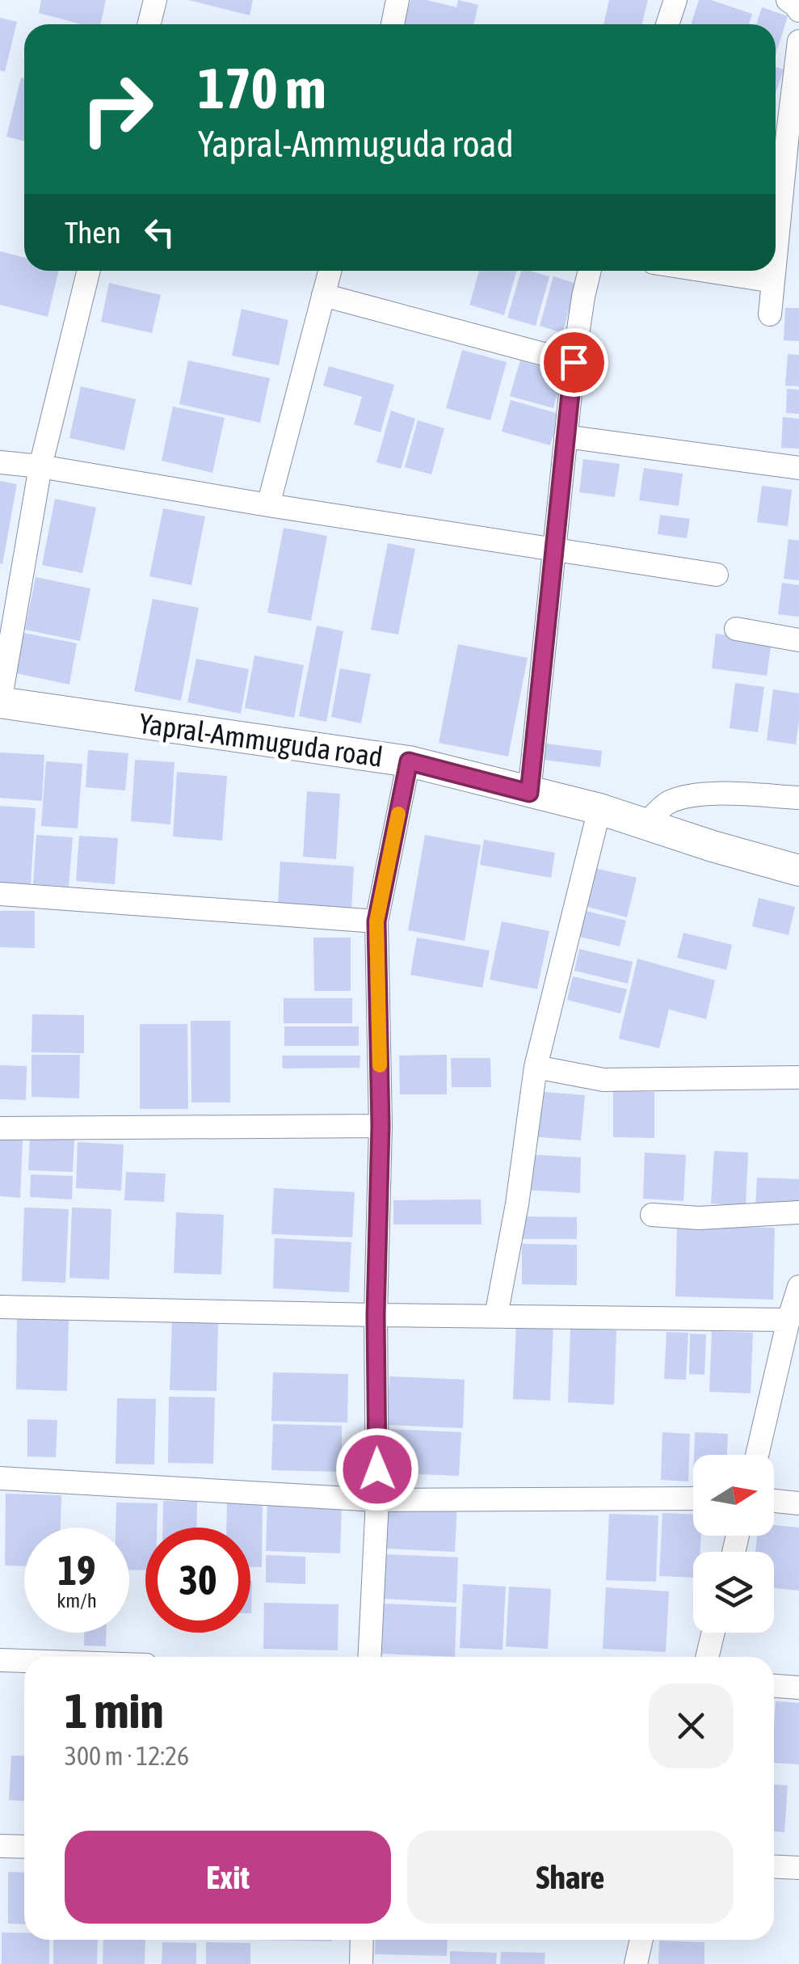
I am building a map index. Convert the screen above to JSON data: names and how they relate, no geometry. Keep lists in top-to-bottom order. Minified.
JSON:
{"streets":{"main road":["Yapral-Ammuguda road"]},"north":"right","page":{"turn":["170 m","Yapral-Ammuguda road"],"then":"Then","speed":"19 km/h","limit":"30","heading":["1 min","300 m · 12:26"],"buttons":["Exit","Share"]}}
